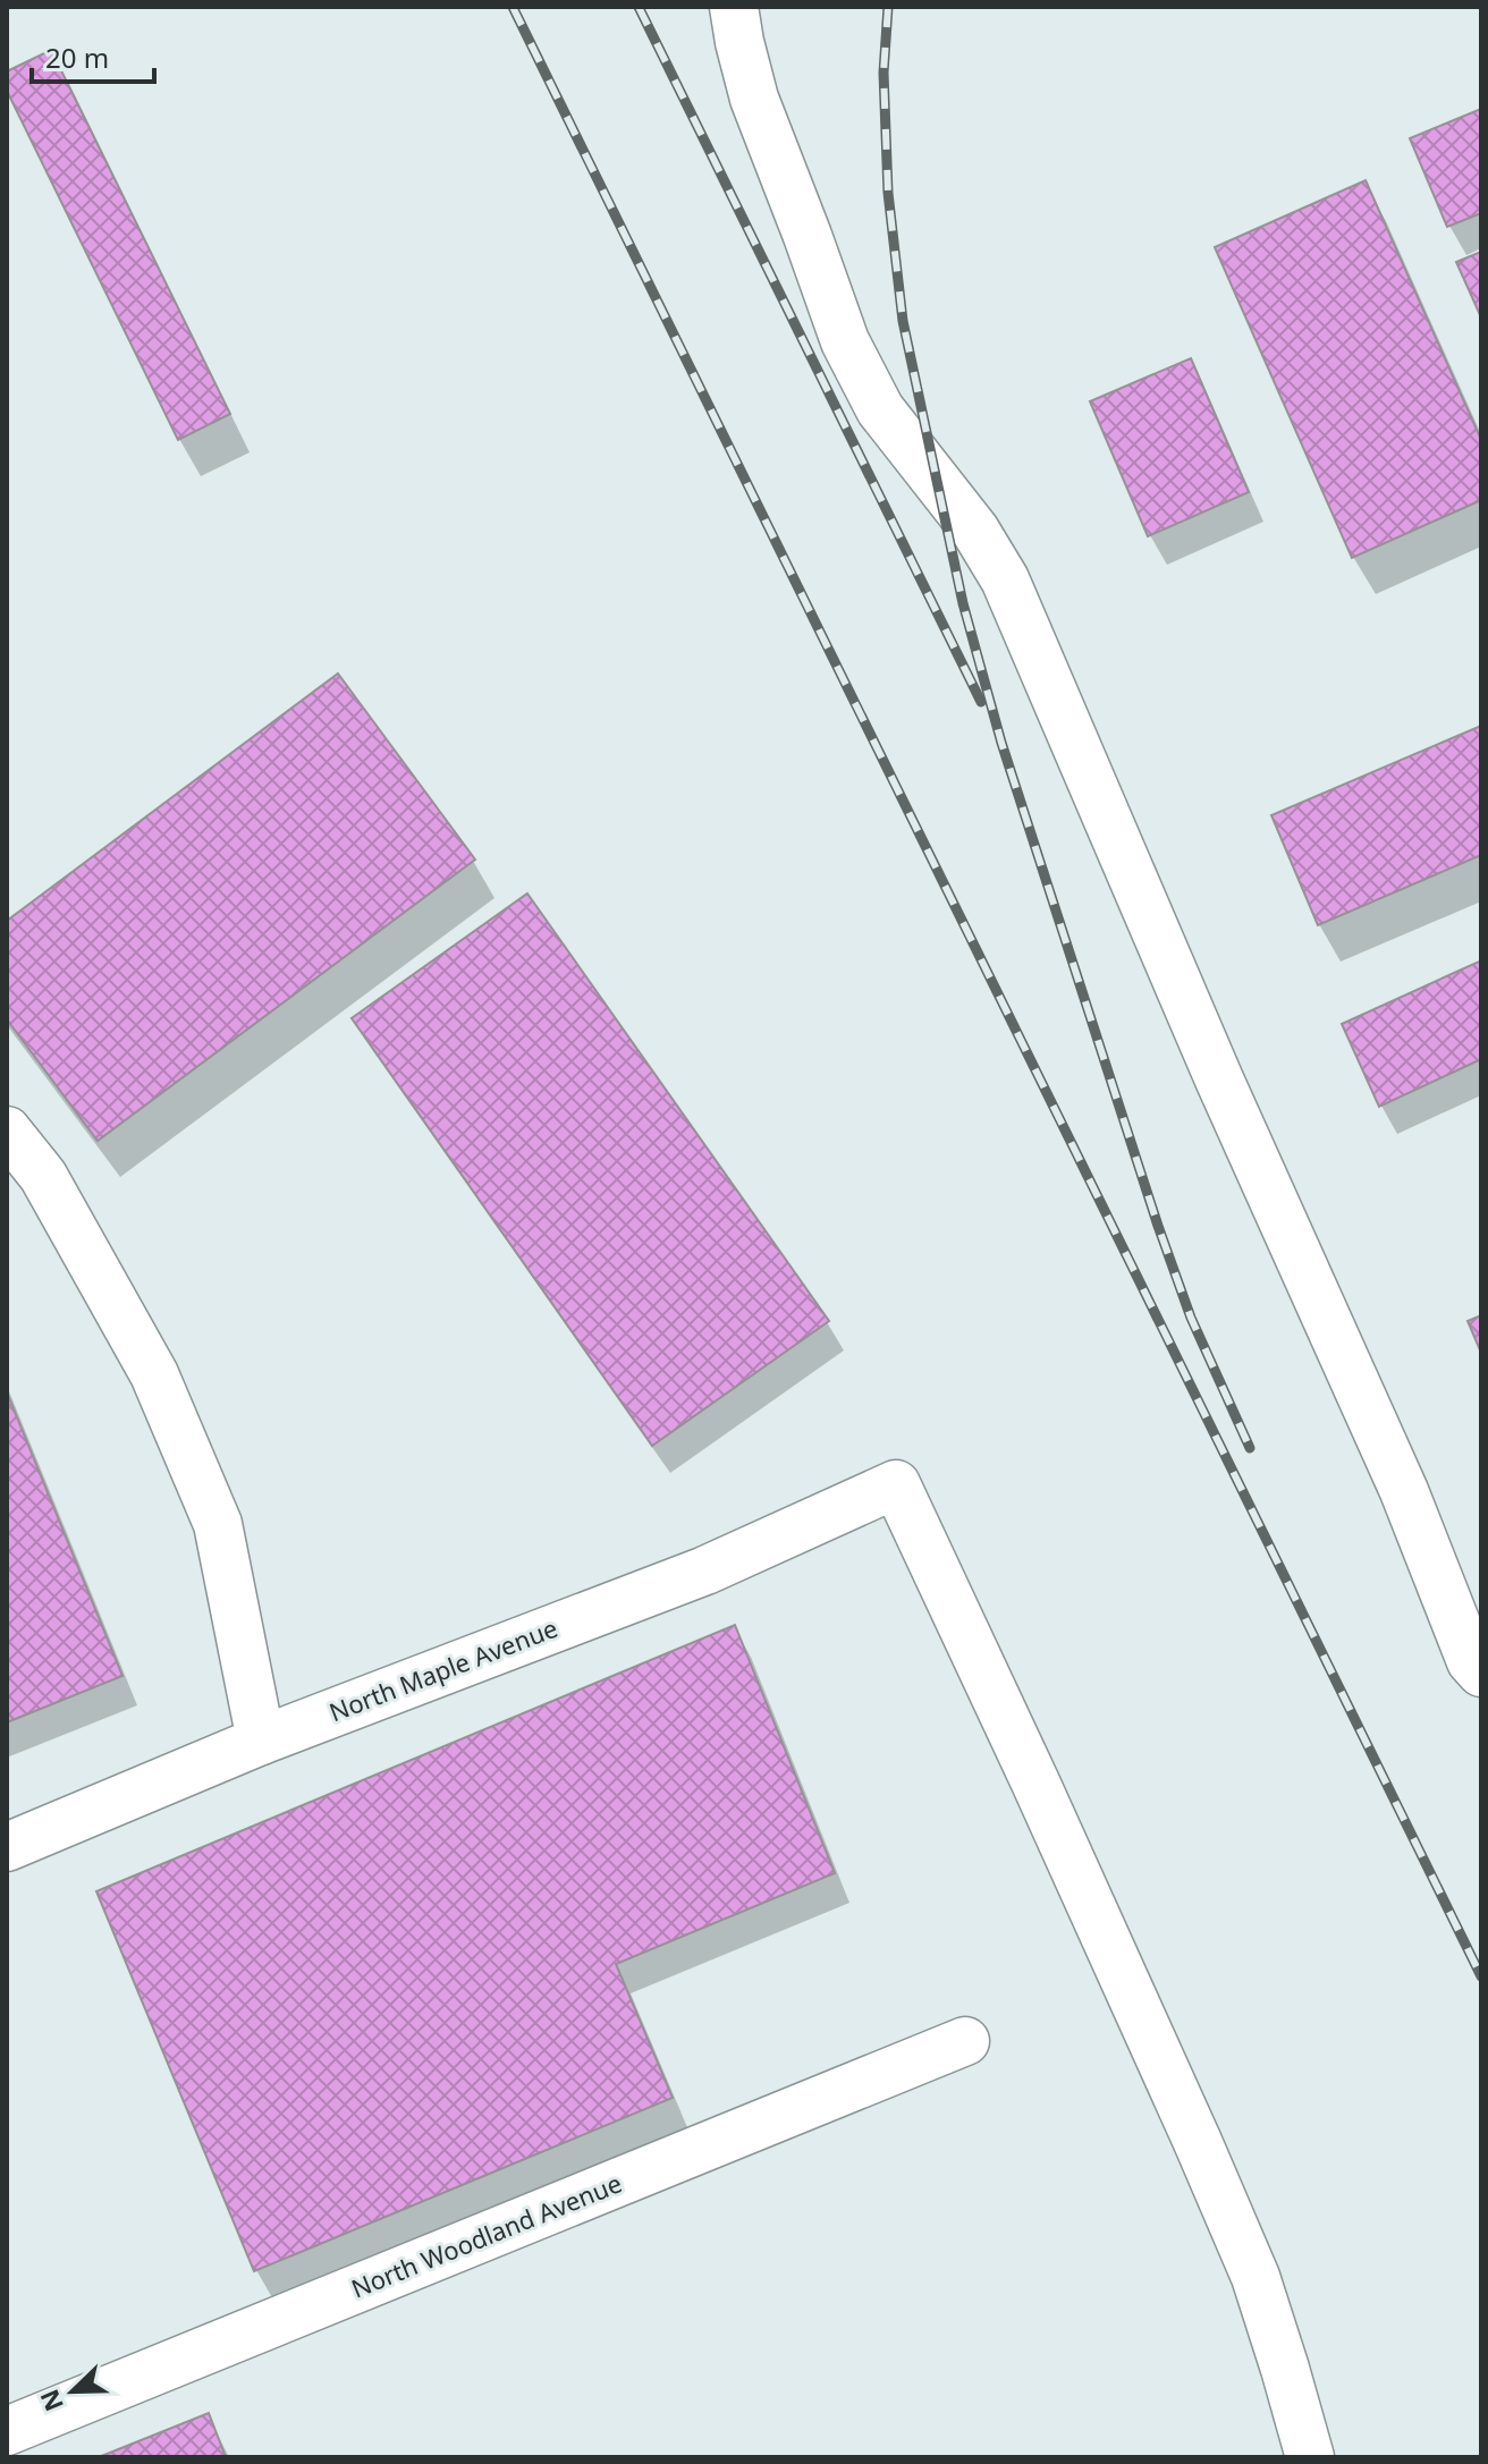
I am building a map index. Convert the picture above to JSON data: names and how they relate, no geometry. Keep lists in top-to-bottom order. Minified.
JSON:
{"streets":{"street":["North Maple Avenue","North Woodland Avenue"]},"scale_bar":"20 m","north":"bottom left"}
